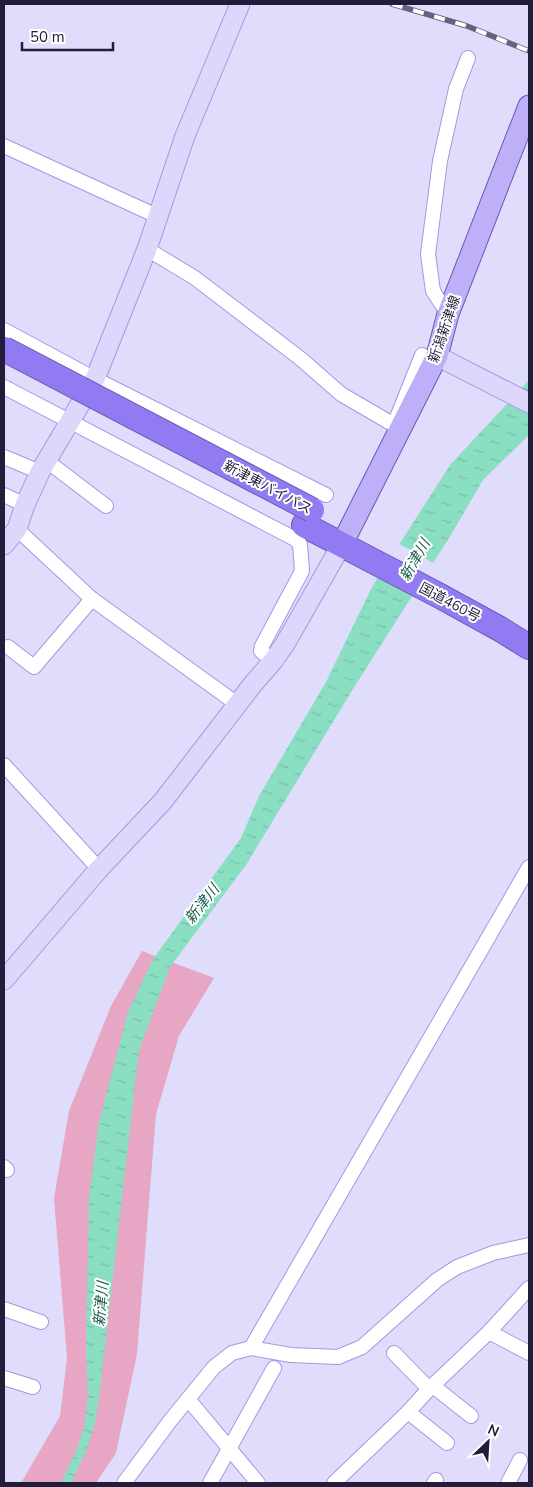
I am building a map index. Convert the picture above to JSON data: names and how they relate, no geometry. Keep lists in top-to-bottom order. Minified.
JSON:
{"streets":{"highway":["新津東バイパス","国道460号"],"main road":["新潟新津線"]},"crossings":[["新潟新津線","新津東バイパス"],["新潟新津線","国道460号"],["新津東バイパス","国道460号"]],"water":["新津川"],"scale_bar":"50 m","north":"top right"}
